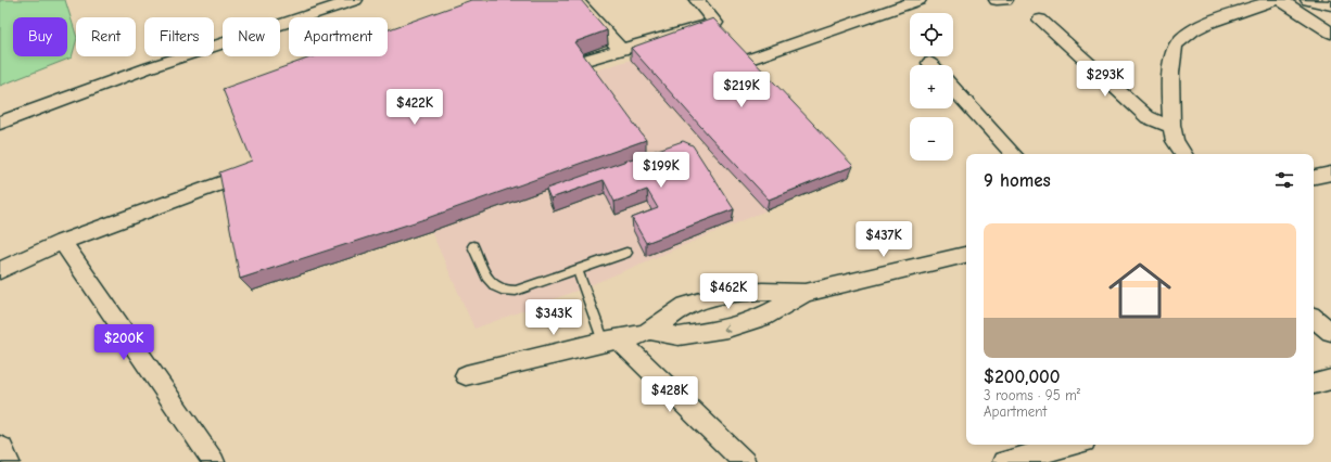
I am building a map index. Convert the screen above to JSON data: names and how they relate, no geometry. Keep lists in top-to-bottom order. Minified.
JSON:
{"page":{"map_buttons":["+","−"],"chip":["Buy","Rent","Filters","New","Apartment"],"price":["$293K","$219K","$422K","$199K","$437K","$462K","$343K","$200K","$428K"],"heading":"9 homes","list":[{"name":"$200,000","note":"3 rooms · 95 m² · Apartment"}]}}
